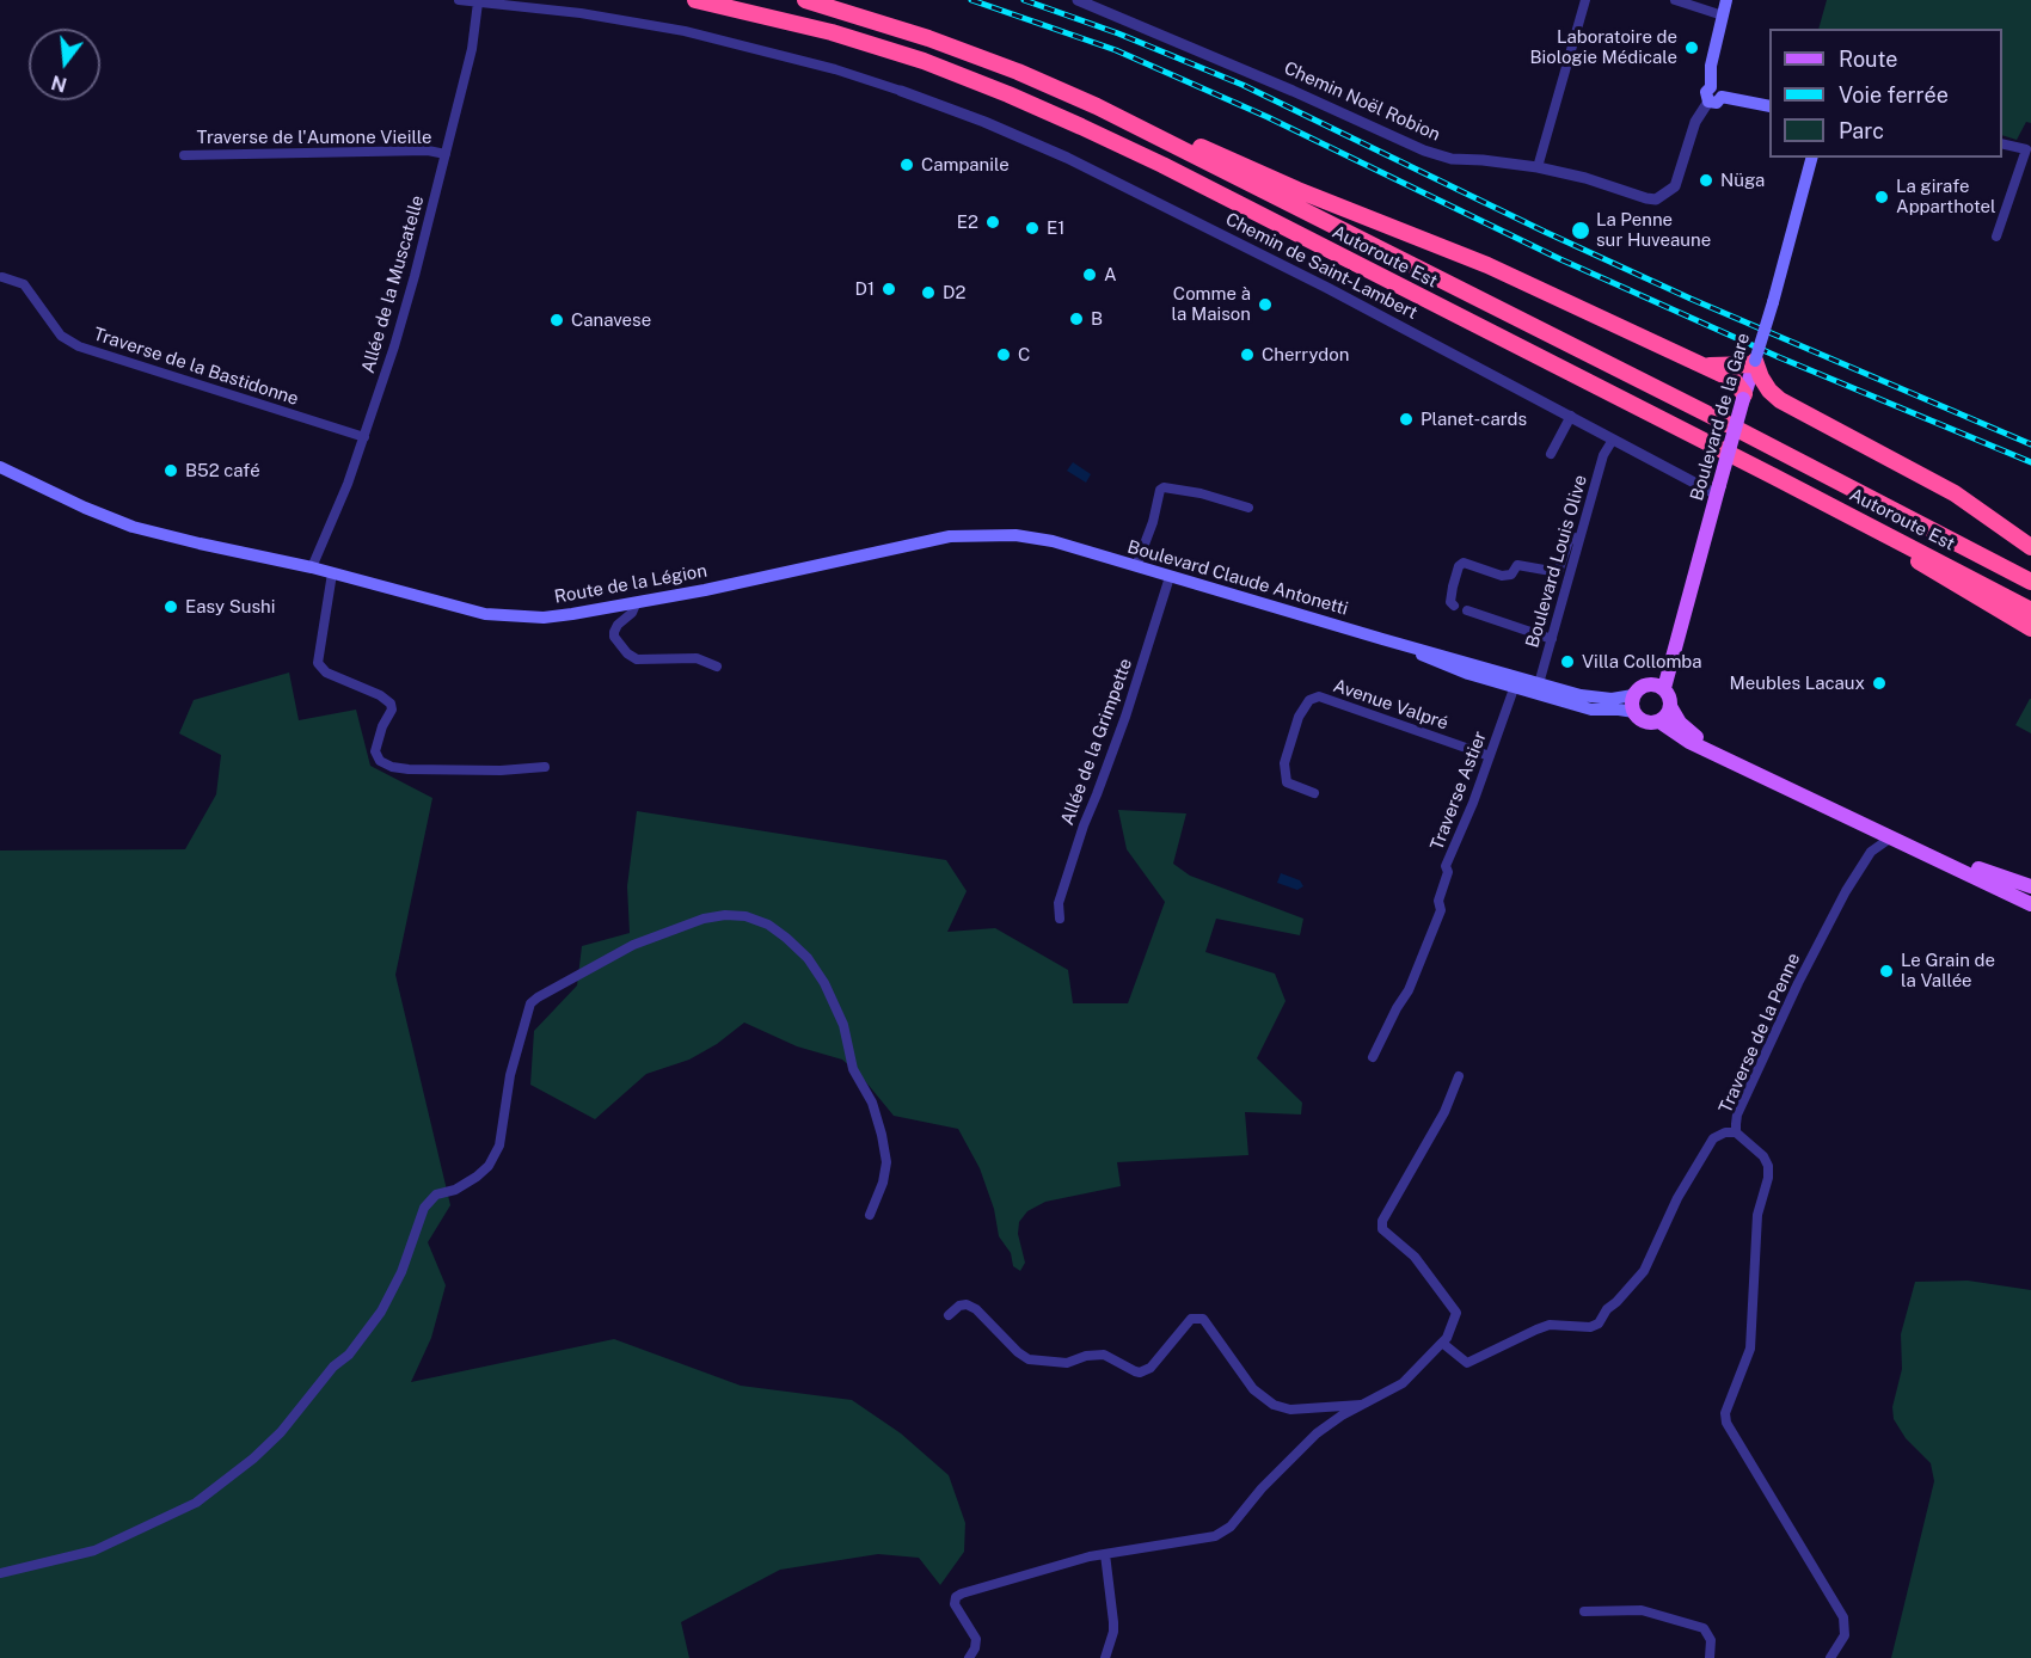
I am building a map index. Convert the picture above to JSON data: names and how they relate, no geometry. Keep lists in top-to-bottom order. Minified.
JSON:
{"streets":{"highway":["Autoroute Est"],"main road":["Boulevard de la Gare","Boulevard Claude Antonetti","Route de la Légion"],"street":["Chemin Noël Robion","Traverse de l'Aumone Vieille","Chemin de Saint-Lambert","Allée de la Muscatelle","Traverse de la Bastidonne","Boulevard Louis Olive","Avenue Valpré","Allée de la Grimpette","Traverse Astier","Traverse de la Penne"]},"crossings":[["Traverse de l'Aumone Vieille","Allée de la Muscatelle"],["Chemin de Saint-Lambert","Boulevard de la Gare"],["Chemin de Saint-Lambert","Boulevard Louis Olive"],["Allée de la Muscatelle","Traverse de la Bastidonne"],["Allée de la Muscatelle","Route de la Légion"],["Boulevard de la Gare","Boulevard Claude Antonetti"],["Boulevard Louis Olive","Boulevard Claude Antonetti"],["Boulevard Claude Antonetti","Route de la Légion"],["Boulevard Claude Antonetti","Allée de la Grimpette"],["Boulevard Claude Antonetti","Traverse Astier"],["Avenue Valpré","Traverse Astier"]],"places":["Laboratoire de Biologie Médicale","Campanile","Nüga","La girafe Apparthotel","E2","E1","La Penne sur Huveaune","A","D1","D2","Comme à la Maison","B","Canavese","C","Cherrydon","Planet-cards","B52 café","Easy Sushi","Villa Collomba","Meubles Lacaux","Le Grain de la Vallée"],"legend":["Route","Voie ferrée","Parc"],"north":"bottom"}
